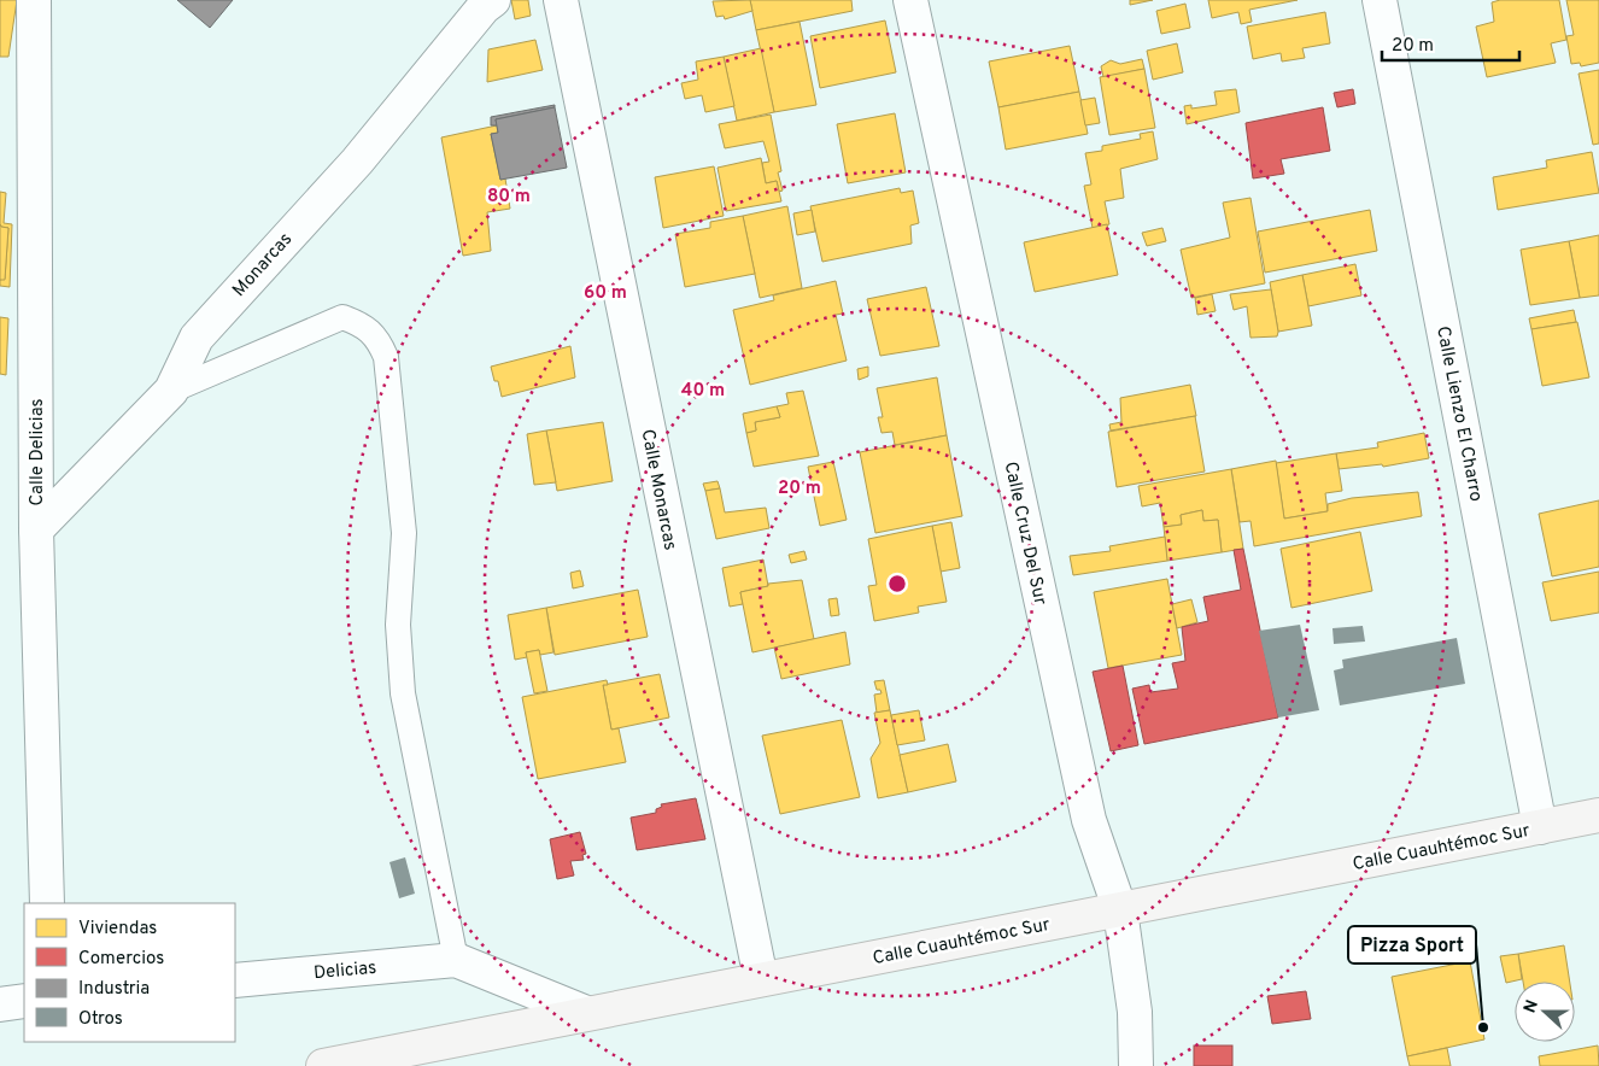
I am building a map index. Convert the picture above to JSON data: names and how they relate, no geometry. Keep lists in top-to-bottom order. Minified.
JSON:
{"streets":{"main road":["Calle Cuauhtémoc Sur"],"street":["Monarcas","Calle Lienzo El Charro","Calle Delicias","Calle Monarcas","Calle Cruz Del Sur","Delicias"]},"crossings":[["Monarcas","Calle Delicias"],["Calle Lienzo El Charro","Calle Cuauhtémoc Sur"],["Calle Monarcas","Calle Cuauhtémoc Sur"],["Calle Cruz Del Sur","Calle Cuauhtémoc Sur"]],"places":["Pizza Sport"],"legend":["Viviendas","Comercios","Industria","Otros"],"scale_bar":"20 m","north":"left","rings":["80 m","60 m","40 m","20 m"]}
